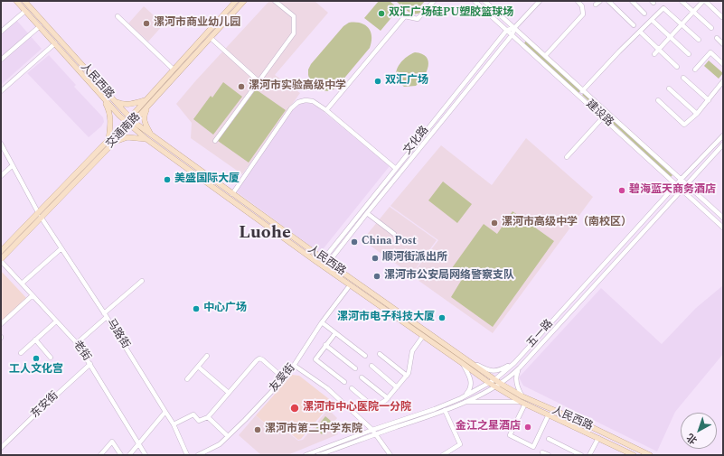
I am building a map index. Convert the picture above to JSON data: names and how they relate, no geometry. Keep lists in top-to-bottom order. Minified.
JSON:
{"streets":{"main road":["人民西路","交通南路"],"street":["建设路","文化路","马路街","五一路","老街","友爱街","东安街"]},"crossings":[["人民西路","交通南路"],["人民西路","文化路"],["人民西路","五一路"],["人民西路","友爱街"],["建设路","文化路"],["建设路","五一路"],["交通南路","马路街"],["交通南路","老街"],["老街","东安街"]],"districts":["Luohe"],"places":["双汇广场硅PU塑胶篮球场","漯河市商业幼儿园","双汇广场","漯河市实验高级中学","美盛国际大厦","碧海蓝天商务酒店","漯河市高级中学（南校区）","China Post","顺河街派出所","漯河市公安局网络警察支队","中心广场","漯河市电子科技大厦","工人文化宫","漯河市中心医院一分院","金江之星酒店","漯河市第二中学东院"],"north":"bottom left"}
